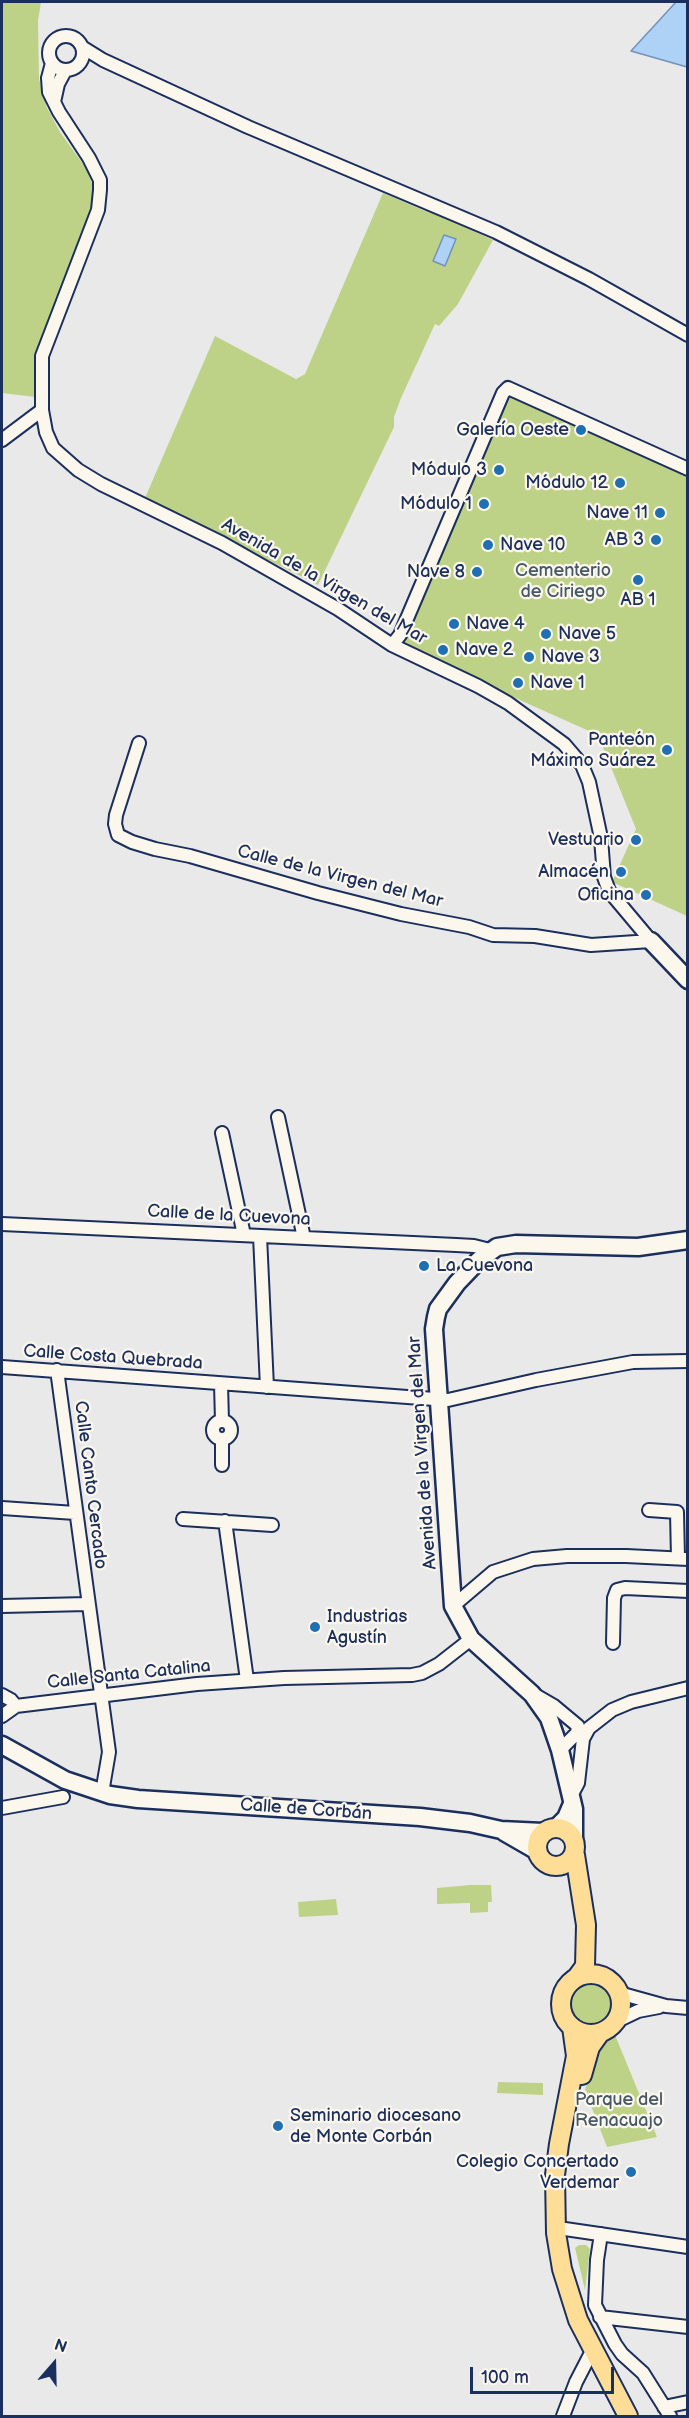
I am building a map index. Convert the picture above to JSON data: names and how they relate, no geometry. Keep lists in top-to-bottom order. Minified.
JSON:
{"streets":{"main road":["Avenida de la Virgen del Mar","Calle de Corbán"],"street":["Calle de la Virgen del Mar","Calle de la Cuevona","Calle Costa Quebrada","Calle Canto Cercado","Calle Santa Catalina"]},"crossings":[["Avenida de la Virgen del Mar","Calle de la Virgen del Mar"],["Avenida de la Virgen del Mar","Calle de la Cuevona"],["Avenida de la Virgen del Mar","Calle Costa Quebrada"],["Avenida de la Virgen del Mar","Calle Santa Catalina"],["Avenida de la Virgen del Mar","Calle de Corbán"],["Calle Costa Quebrada","Calle Canto Cercado"],["Calle Canto Cercado","Calle Santa Catalina"],["Calle Canto Cercado","Calle de Corbán"]],"parks":["Cementerio de Ciriego","Parque del Renacuajo"],"places":["Galería Oeste","Módulo 3","Módulo 12","Módulo 1","Nave 11","AB 3","Nave 10","Nave 8","AB 1","Nave 4","Nave 5","Nave 2","Nave 3","Nave 1","Panteón Máximo Suárez","Vestuario","Almacén","Oficina","La Cuevona","Industrias Agustín","Seminario diocesano de Monte Corbán","Colegio Concertado Verdemar"],"scale_bar":"100 m","north":"top"}
